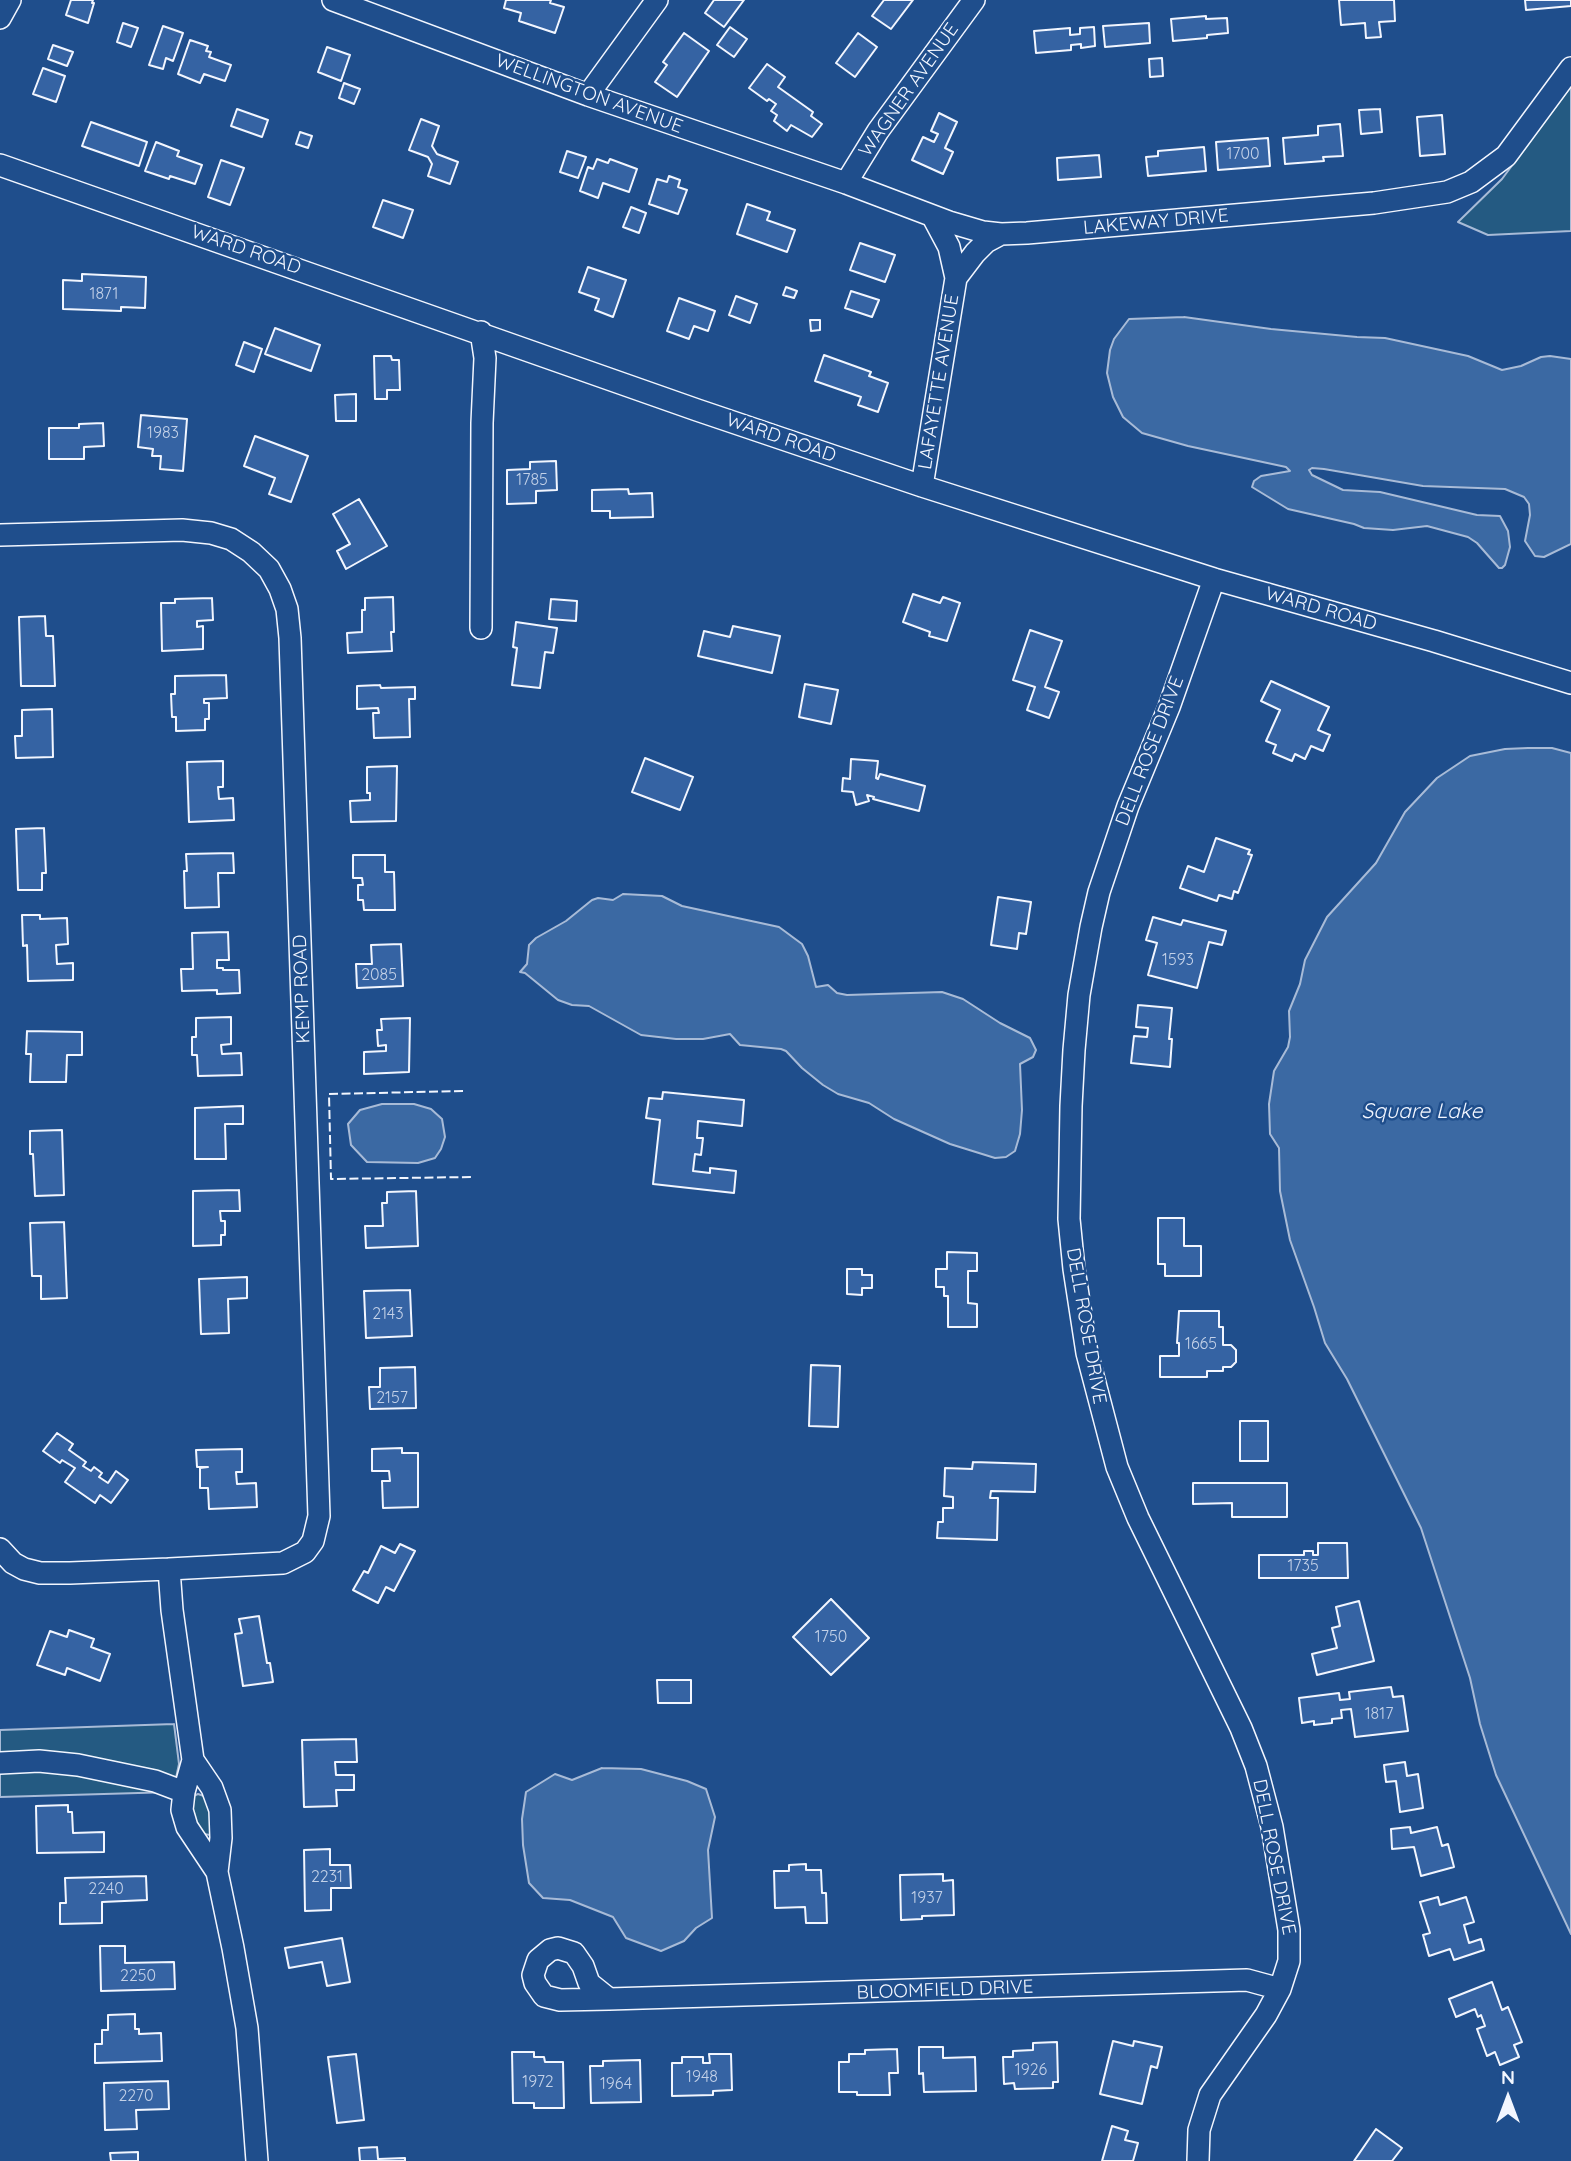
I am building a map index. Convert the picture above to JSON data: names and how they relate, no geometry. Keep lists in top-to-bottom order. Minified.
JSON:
{"streets":{"street":["WAGNER AVENUE","WELLINGTON AVENUE","LAKEWAY DRIVE","WARD ROAD","LAFAYETTE AVENUE","DELL ROSE DRIVE","KEMP ROAD","BLOOMFIELD DRIVE"]},"crossings":[["WAGNER AVENUE","WELLINGTON AVENUE"],["WAGNER AVENUE","LAKEWAY DRIVE"],["WELLINGTON AVENUE","LAKEWAY DRIVE"],["LAKEWAY DRIVE","LAFAYETTE AVENUE"],["WARD ROAD","LAFAYETTE AVENUE"],["WARD ROAD","DELL ROSE DRIVE"],["DELL ROSE DRIVE","BLOOMFIELD DRIVE"]],"water":["Square Lake"],"house_numbers":["1700","1871","1983","1785","1593","2085","2143","1665","2157","1735","1750","1817","2231","2240","1937","2250","1926","1948","1972","1964","2270"],"north":"top"}
